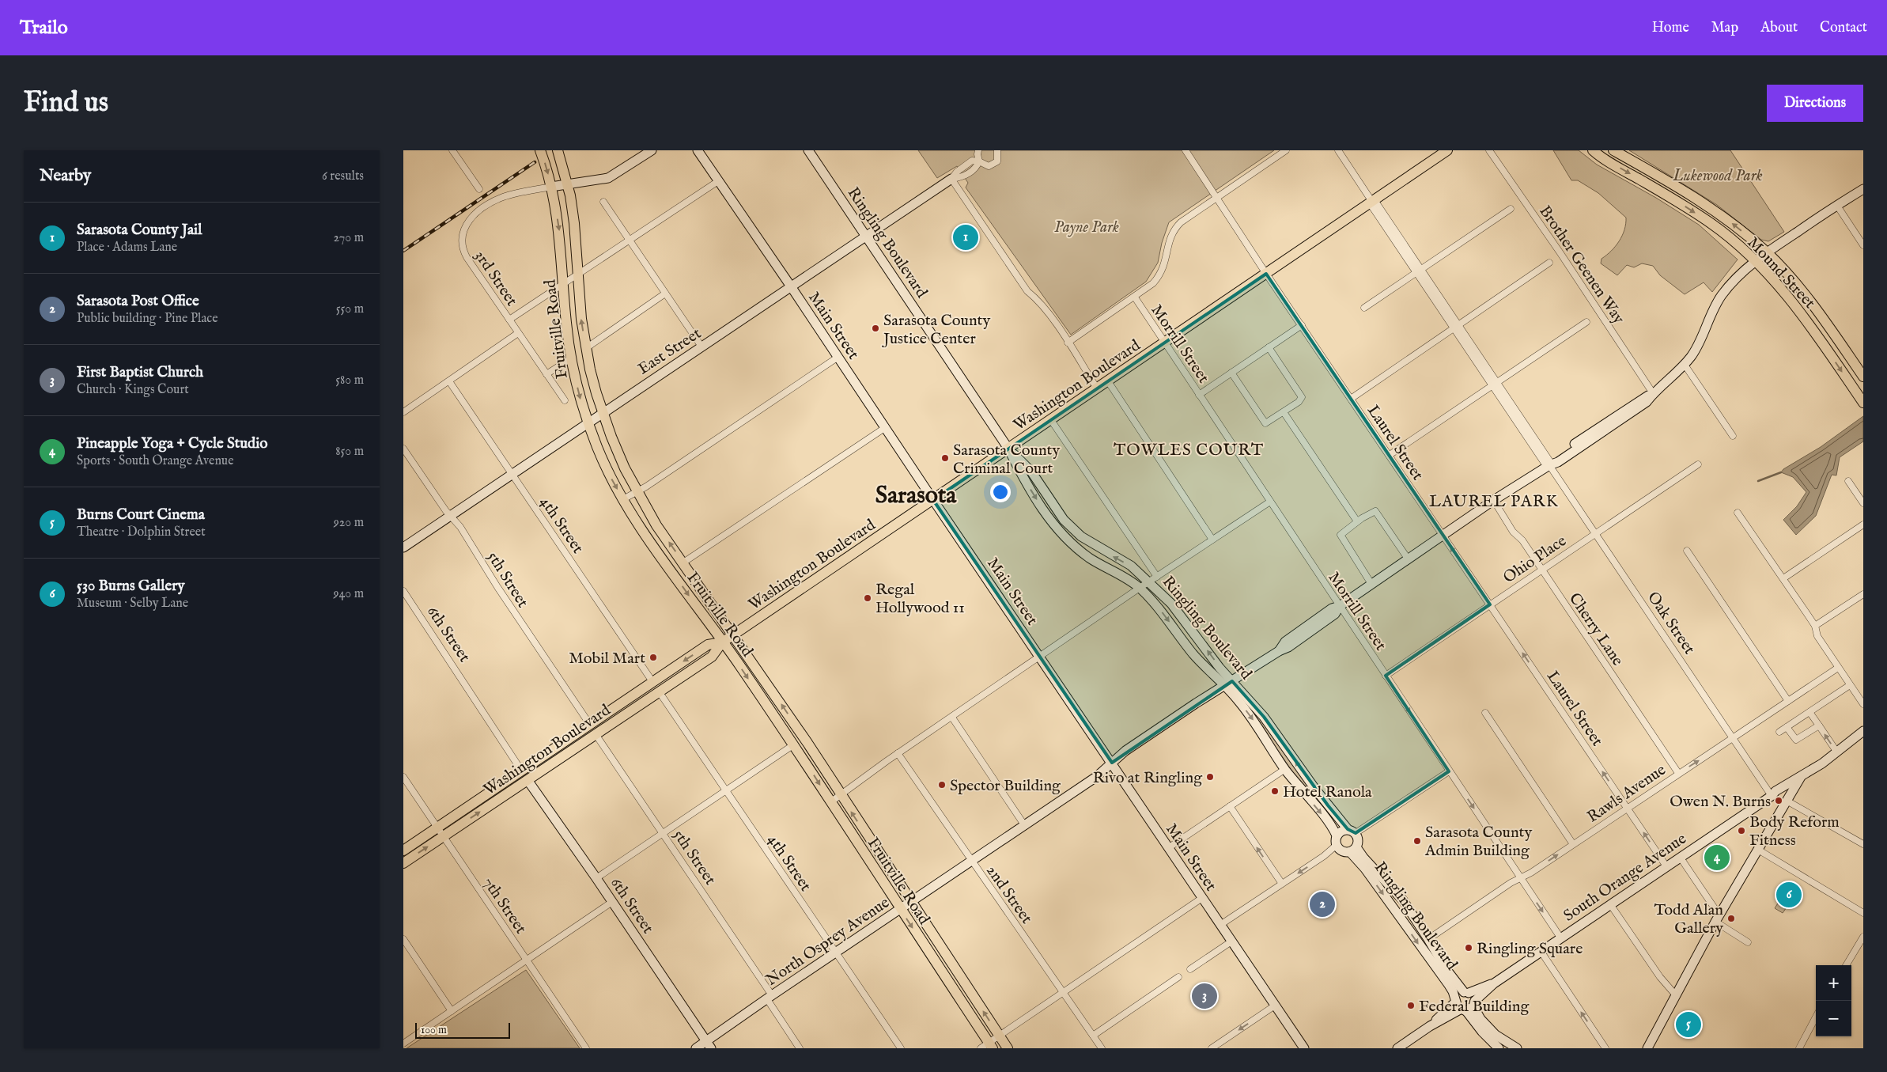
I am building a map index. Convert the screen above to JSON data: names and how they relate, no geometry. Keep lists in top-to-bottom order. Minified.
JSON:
{"streets":{"main road":["Mound Street","Fruitville Road","Washington Boulevard"],"street":["Ringling Boulevard","Brother Geenen Way","3rd Street","Main Street","Morrill Street","East Street","Laurel Street","4th Street","Ohio Place","5th Street","Oak Street","Cherry Lane","6th Street","Rawls Avenue","South Orange Avenue","2nd Street","7th Street","North Osprey Avenue"]},"crossings":[["Ringling Boulevard","East Street"],["Ringling Boulevard","Washington Boulevard"],["Ringling Boulevard","Rawls Avenue"],["Ringling Boulevard","South Orange Avenue"],["Ringling Boulevard","North Osprey Avenue"],["Brother Geenen Way","North Osprey Avenue"],["Mound Street","North Osprey Avenue"],["3rd Street","Fruitville Road"],["Main Street","East Street"],["Main Street","Washington Boulevard"],["Main Street","North Osprey Avenue"],["Fruitville Road","East Street"],["Fruitville Road","Washington Boulevard"],["Fruitville Road","North Osprey Avenue"],["Morrill Street","Washington Boulevard"],["Morrill Street","Ohio Place"],["Morrill Street","Rawls Avenue"],["Morrill Street","South Orange Avenue"],["Morrill Street","North Osprey Avenue"],["East Street","4th Street"],["East Street","5th Street"],["Washington Boulevard","Laurel Street"],["Washington Boulevard","4th Street"],["Washington Boulevard","5th Street"],["Washington Boulevard","Oak Street"],["Washington Boulevard","6th Street"],["Washington Boulevard","7th Street"],["Laurel Street","Ohio Place"],["Laurel Street","Rawls Avenue"],["Laurel Street","South Orange Avenue"],["Laurel Street","North Osprey Avenue"],["4th Street","North Osprey Avenue"],["Ohio Place","Oak Street"],["Ohio Place","Cherry Lane"],["5th Street","North Osprey Avenue"],["Oak Street","Rawls Avenue"],["Oak Street","South Orange Avenue"],["Oak Street","North Osprey Avenue"],["Cherry Lane","Rawls Avenue"],["Cherry Lane","North Osprey Avenue"],["6th Street","North Osprey Avenue"],["2nd Street","North Osprey Avenue"]],"one_way":["Morrill Street","Laurel Street"],"districts":["TOWLES COURT","Sarasota","LAUREL PARK"],"parks":["Lukewood Park","Payne Park"],"places":["Sarasota County Justice Center","Sarasota County Criminal Court","Regal Hollywood 11","Mobil Mart","Rivo at Ringling","Spector Building","Hotel Ranola","Owen N. Burns","Body Reform Fitness","Sarasota County Admin Building","Todd Alan Gallery","Ringling Square","Federal Building"],"scale_bar":"100 m","page":{"header":"Trailo","nav":["Home","Map","About","Contact"],"buttons":"Directions","title":"Find us","heading":["Nearby","6 results"],"list":[{"mark":"1","name":"Sarasota County Jail","note":"Place · Adams Lane","value":"270 m"},{"mark":"2","name":"Sarasota Post Office","note":"Public building · Pine Place","value":"550 m"},{"mark":"3","name":"First Baptist Church","note":"Church · Kings Court","value":"580 m"},{"mark":"4","name":"Pineapple Yoga + Cycle Studio","note":"Sports · South Orange Avenue","value":"850 m"},{"mark":"5","name":"Burns Court Cinema","note":"Theatre · Dolphin Street","value":"920 m"},{"mark":"6","name":"530 Burns Gallery","note":"Museum · Selby Lane","value":"940 m"}],"pins":["1","4","6","2","3","5"],"map_buttons":["+","−"],"scale":"100 m"}}
